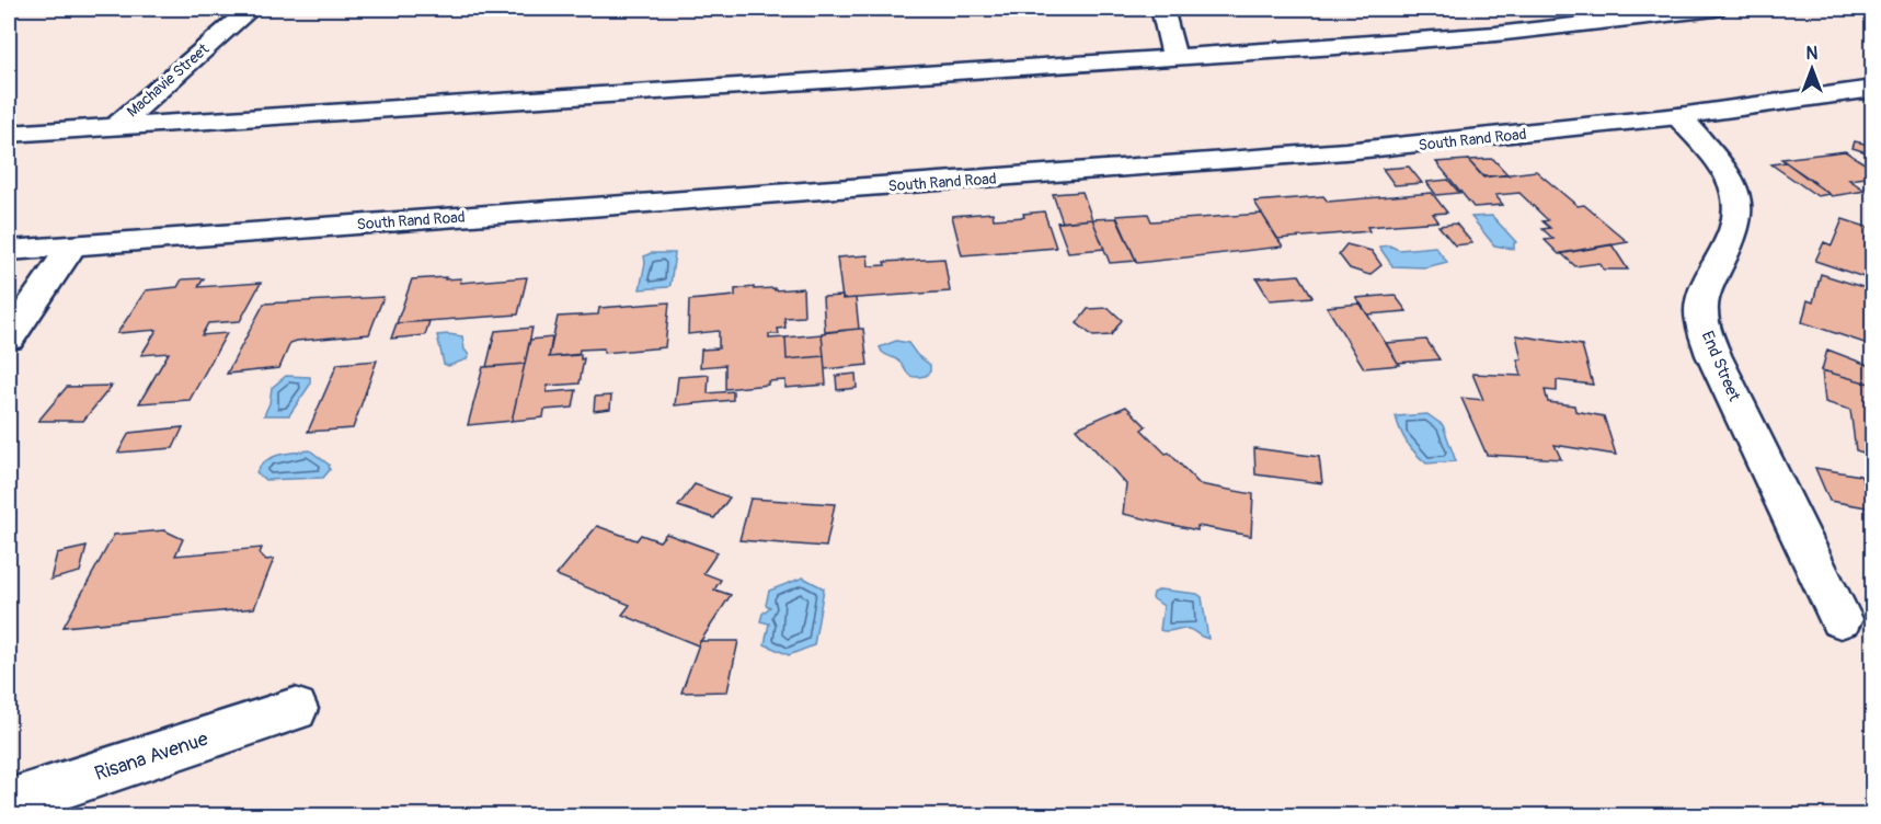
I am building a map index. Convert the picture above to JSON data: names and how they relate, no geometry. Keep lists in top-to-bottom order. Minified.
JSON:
{"streets":{"street":["Machavie Street","South Rand Road","End Street","Risana Avenue"]},"crossings":[["South Rand Road","End Street"]],"north":"top"}
